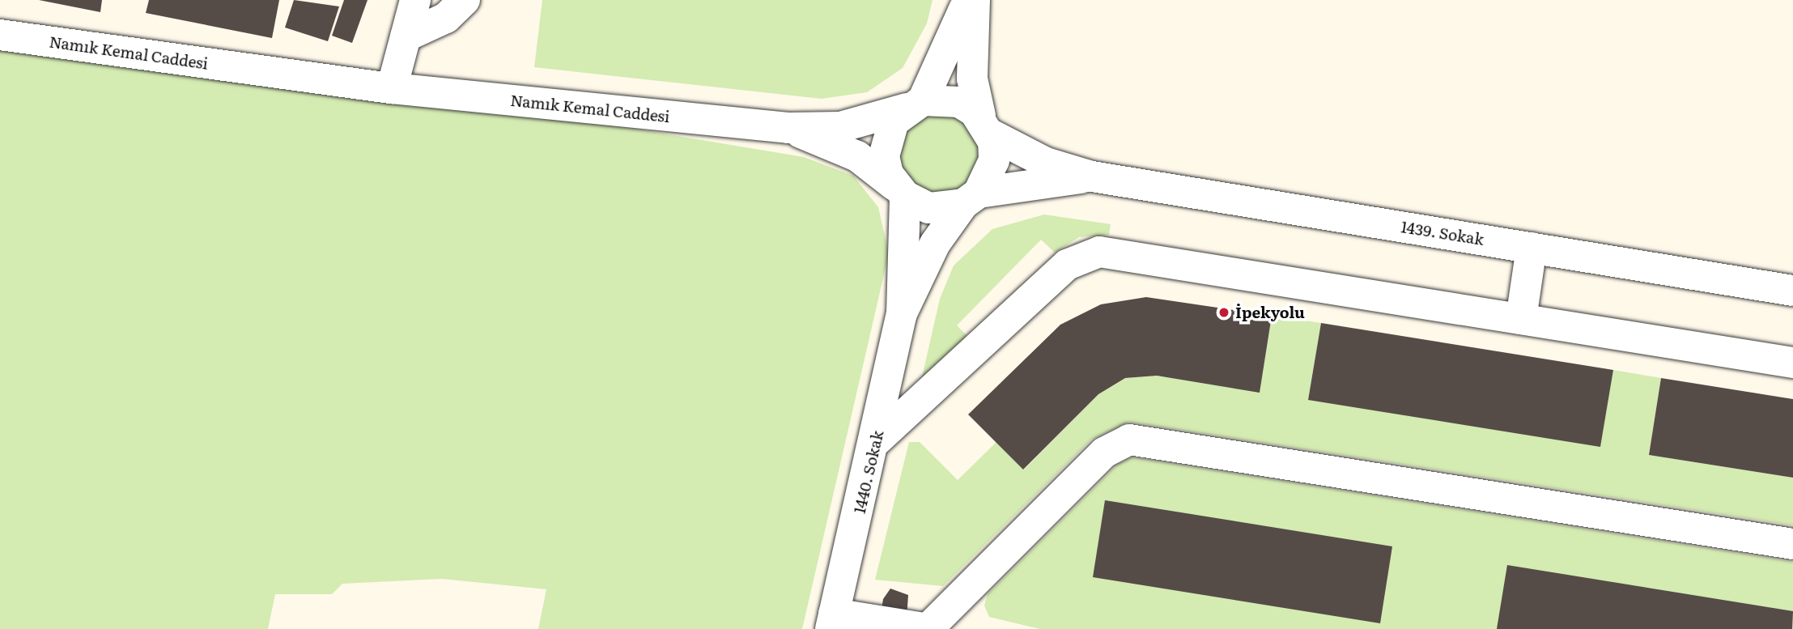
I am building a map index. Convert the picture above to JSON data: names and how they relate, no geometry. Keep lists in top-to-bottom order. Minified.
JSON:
{"streets":{"street":["Namık Kemal Caddesi","1439. Sokak","1440. Sokak"]},"places":["İpekyolu"]}
